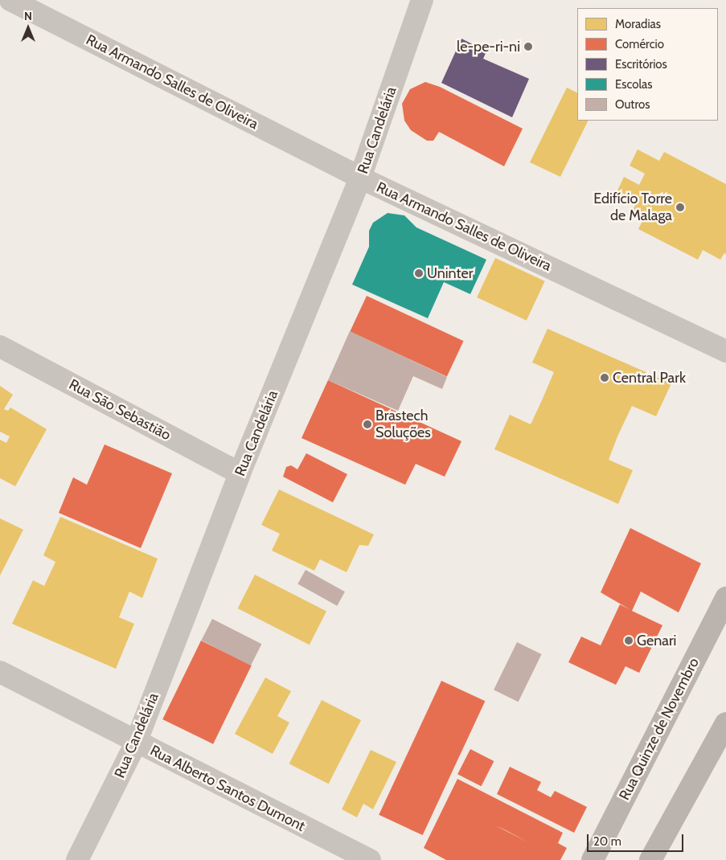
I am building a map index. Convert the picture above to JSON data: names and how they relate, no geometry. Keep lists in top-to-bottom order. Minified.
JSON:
{"streets":{"main road":["Rua Quinze de Novembro"],"street":["Rua Armando Salles de Oliveira","Rua Candelária","Rua São Sebastião","Rua Alberto Santos Dumont"]},"crossings":[["Rua Armando Salles de Oliveira","Rua Candelária"],["Rua Candelária","Rua São Sebastião"],["Rua Candelária","Rua Alberto Santos Dumont"]],"places":["le-pe-ri-ni","Edifício Torre de Malaga","Uninter","Central Park","Brastech Soluções","Genari"],"legend":["Moradias","Comércio","Escritórios","Escolas","Outros"],"scale_bar":"20 m","north":"top"}
